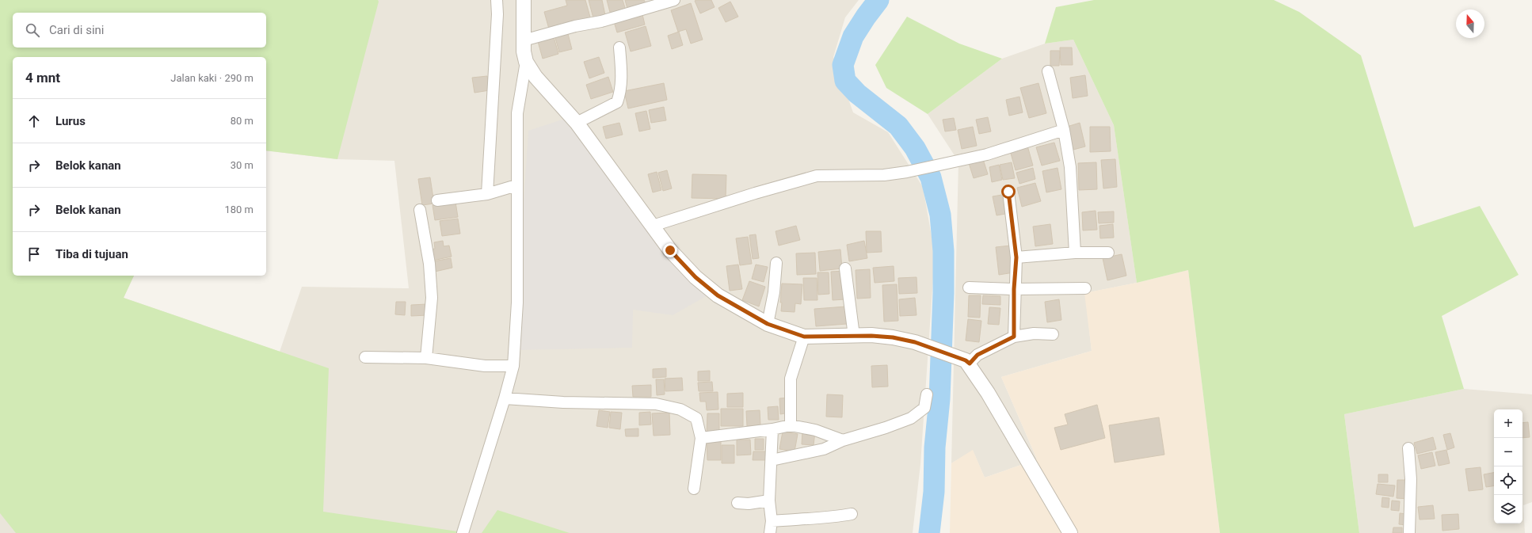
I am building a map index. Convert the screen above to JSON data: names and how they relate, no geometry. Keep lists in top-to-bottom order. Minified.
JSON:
{"north":"top","page":{"search":"Cari di sini","heading":["4 mnt","Jalan kaki · 290 m"],"list":[["Lurus","80 m"],["Belok kanan","30 m"],["Belok kanan","180 m"],"Tiba di tujuan"],"map_buttons":["+","−"]}}
